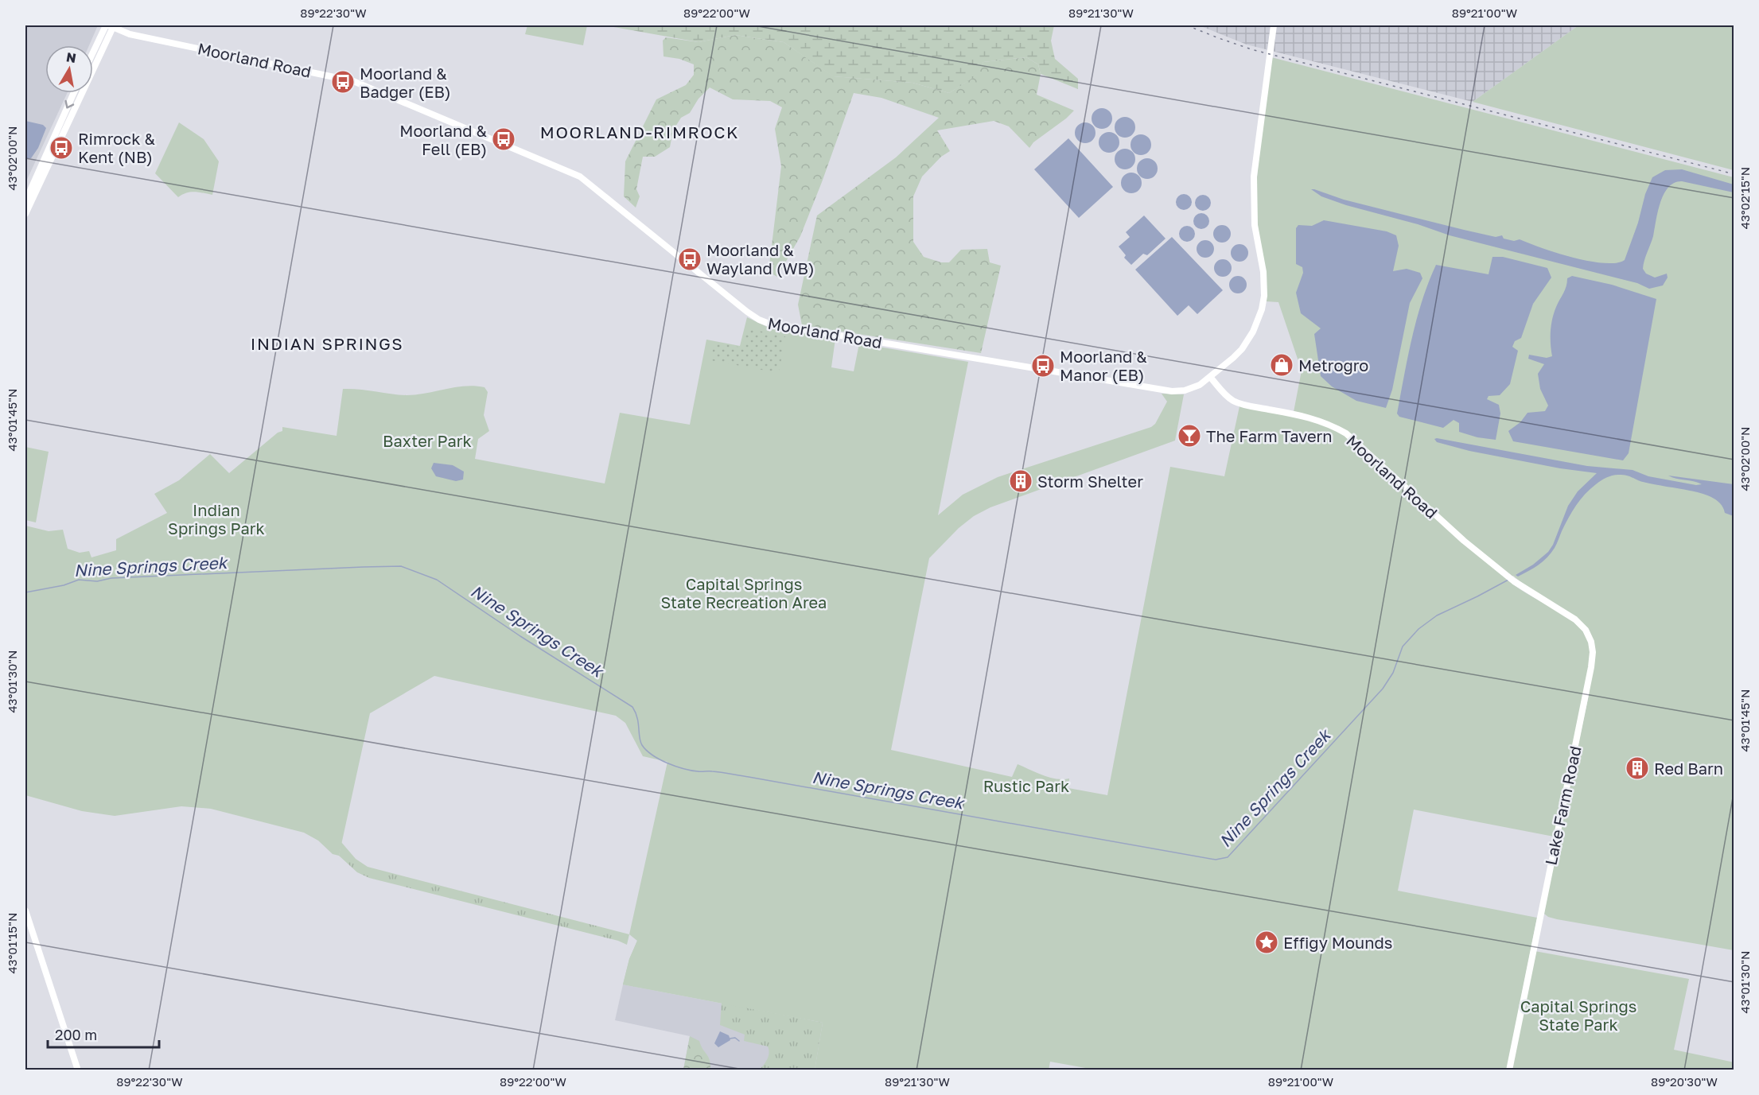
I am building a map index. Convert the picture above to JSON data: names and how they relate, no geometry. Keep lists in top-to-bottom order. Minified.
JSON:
{"streets":{"street":["Moorland Road","Lake Farm Road"]},"crossings":[["Moorland Road","Lake Farm Road"]],"districts":["MOORLAND-RIMROCK","INDIAN SPRINGS"],"water":["Nine Springs Creek"],"parks":["Baxter Park","Indian Springs Park","Capital Springs State Recreation Area","Rustic Park","Capital Springs State Park"],"places":{"bus stop":["Moorland & Badger (EB)","Moorland & Fell (EB)","Rimrock & Kent (NB)","Moorland & Wayland (WB)","Moorland & Manor (EB)"],"shop":["Metrogro"],"bar":["The Farm Tavern"],"building":["Storm Shelter","Red Barn"],"place":["Effigy Mounds"]},"scale_bar":"200 m","north":"top","coordinates":["89°22'30\"W","89°22'00\"W","89°21'30\"W","89°21'00\"W","43°02'00\"N","43°02'15\"N","43°01'45\"N","43°01'30\"N","43°01'15\"N","89°20'30\"W"]}
